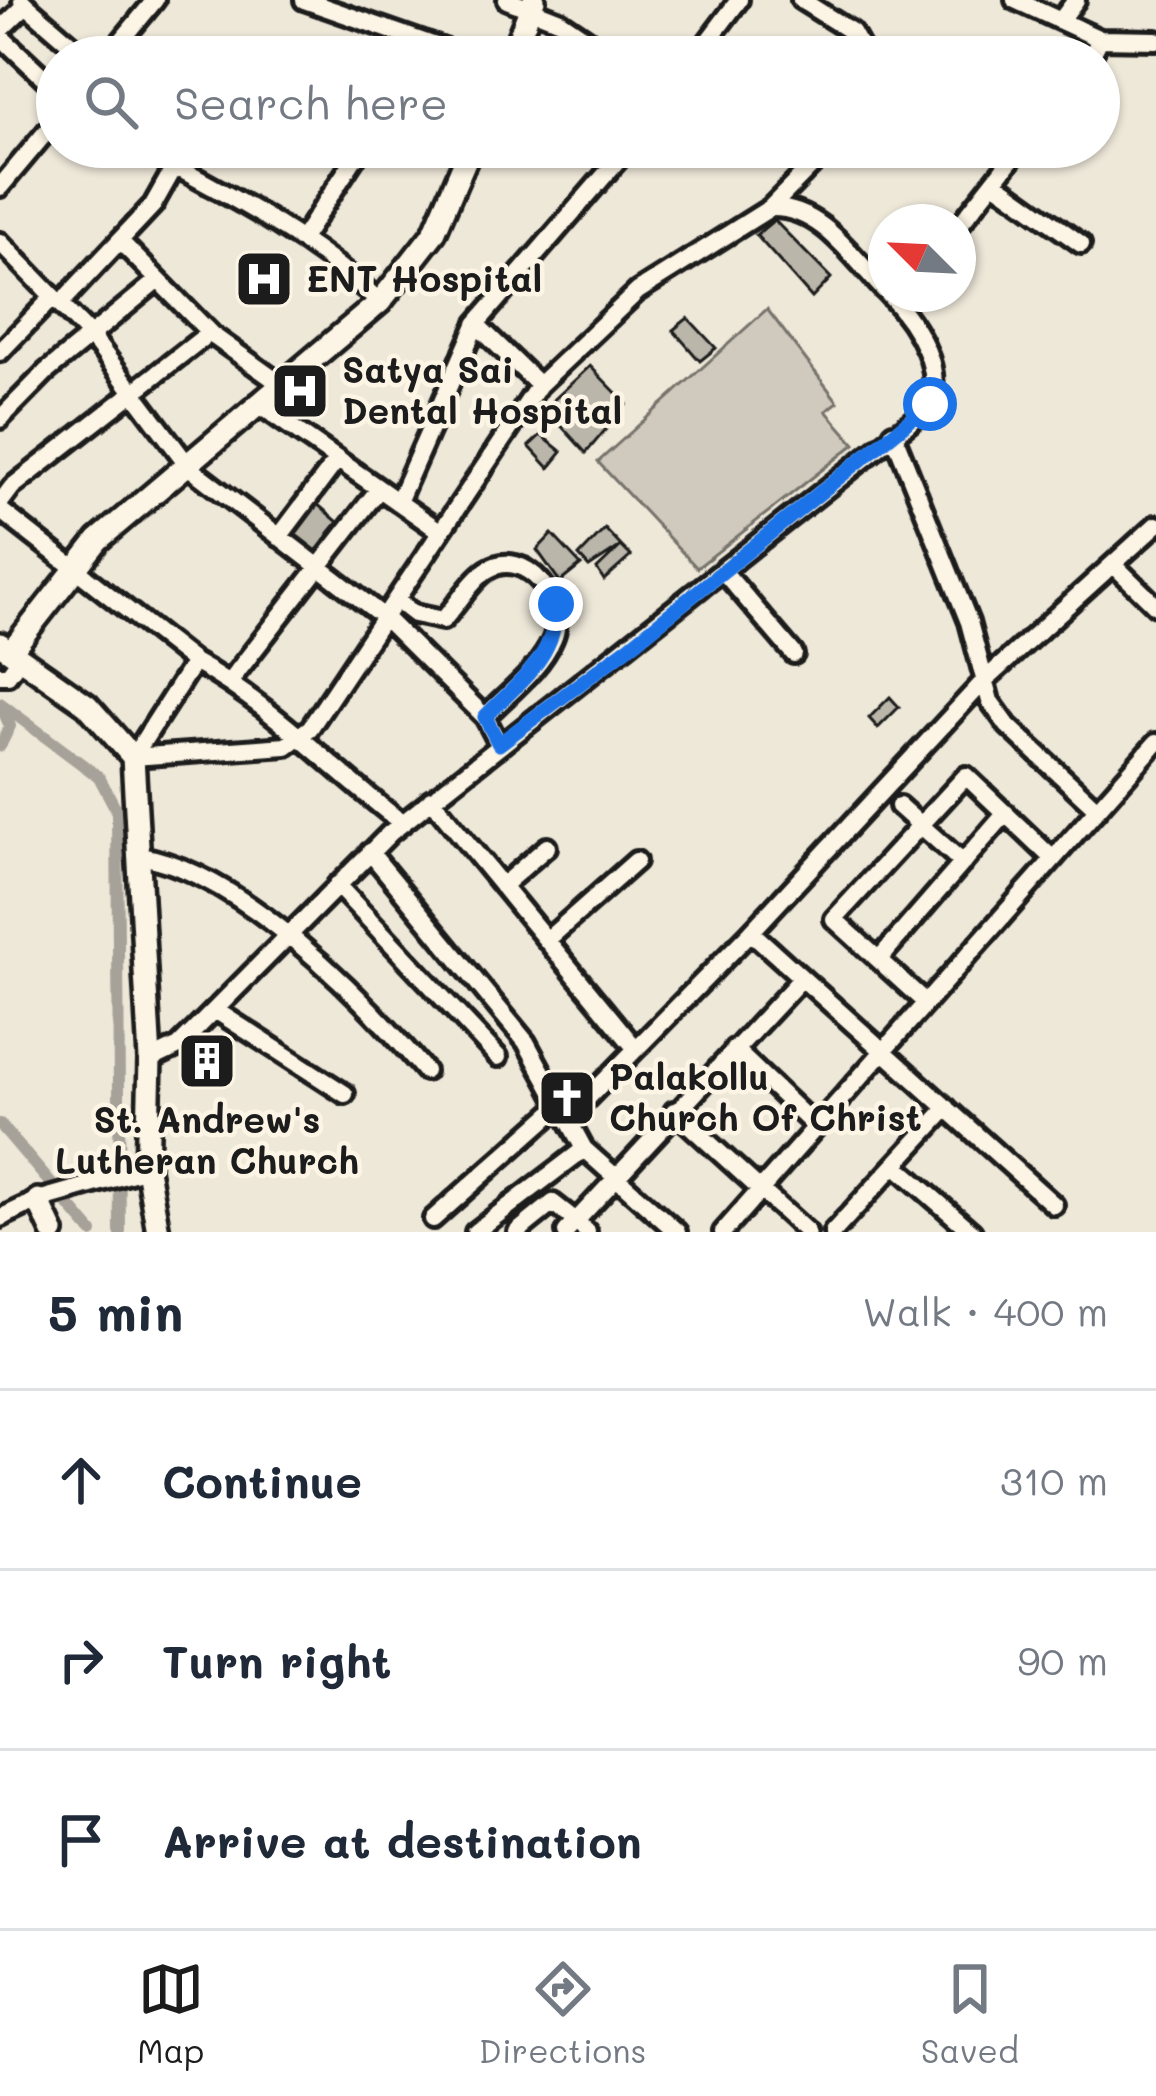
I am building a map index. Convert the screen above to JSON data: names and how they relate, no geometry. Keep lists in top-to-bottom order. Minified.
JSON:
{"places":{"hospital":["ENT Hospital","Satya Sai Dental Hospital"],"building":["St. Andrew's Lutheran Church"],"church":["Palakollu Church Of Christ"]},"north":"top left","page":{"search":"Search here","heading":["5 min","Walk · 400 m"],"list":[["Continue","310 m"],["Turn right","90 m"],"Arrive at destination"],"nav":["Map","Directions","Saved"]}}
